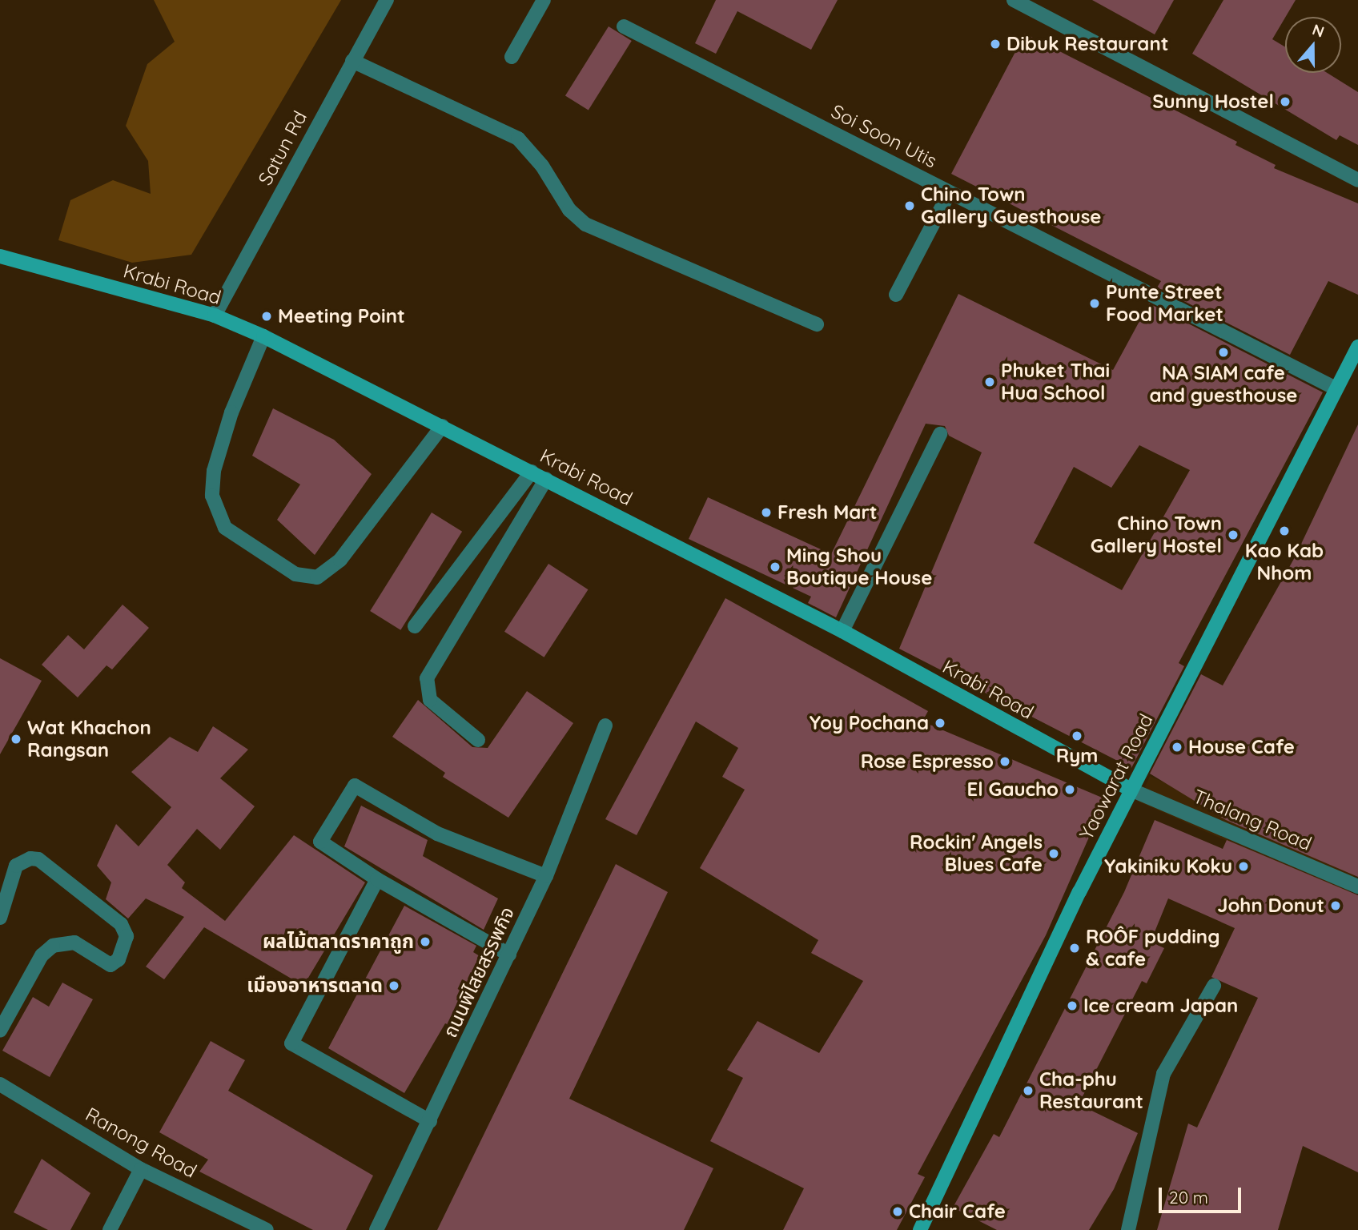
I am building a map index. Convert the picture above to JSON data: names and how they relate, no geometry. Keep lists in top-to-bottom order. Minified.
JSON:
{"streets":{"street":["Soi Soon Utis","Satun Rd","Krabi Road","Yaowarat Road","Thalang Road","ถนนพิไสยสรรพกิจ","Ranong Road"]},"crossings":[["Soi Soon Utis","Yaowarat Road"],["Satun Rd","Krabi Road"],["Krabi Road","Yaowarat Road"],["Krabi Road","Thalang Road"],["Yaowarat Road","Thalang Road"]],"places":["Dibuk Restaurant","Sunny Hostel","Chino Town Gallery Guesthouse","Punte Street Food Market","Meeting Point","NA SIAM cafe and guesthouse","Phuket Thai Hua School","Fresh Mart","Kao Kab Nhom","Chino Town Gallery Hostel","Ming Shou Boutique House","Yoy Pochana","Rym","Wat Khachon Rangsan","House Cafe","Rose Espresso","El Gaucho","Rockin' Angels Blues Cafe","Yakiniku Koku","John Donut","ผลไม้ตลาดราคาถูก","ROÔF pudding & cafe","เมืองอาหารตลาด","Ice cream Japan","Cha-phu Restaurant","Chair Cafe"],"scale_bar":"20 m","north":"top"}
